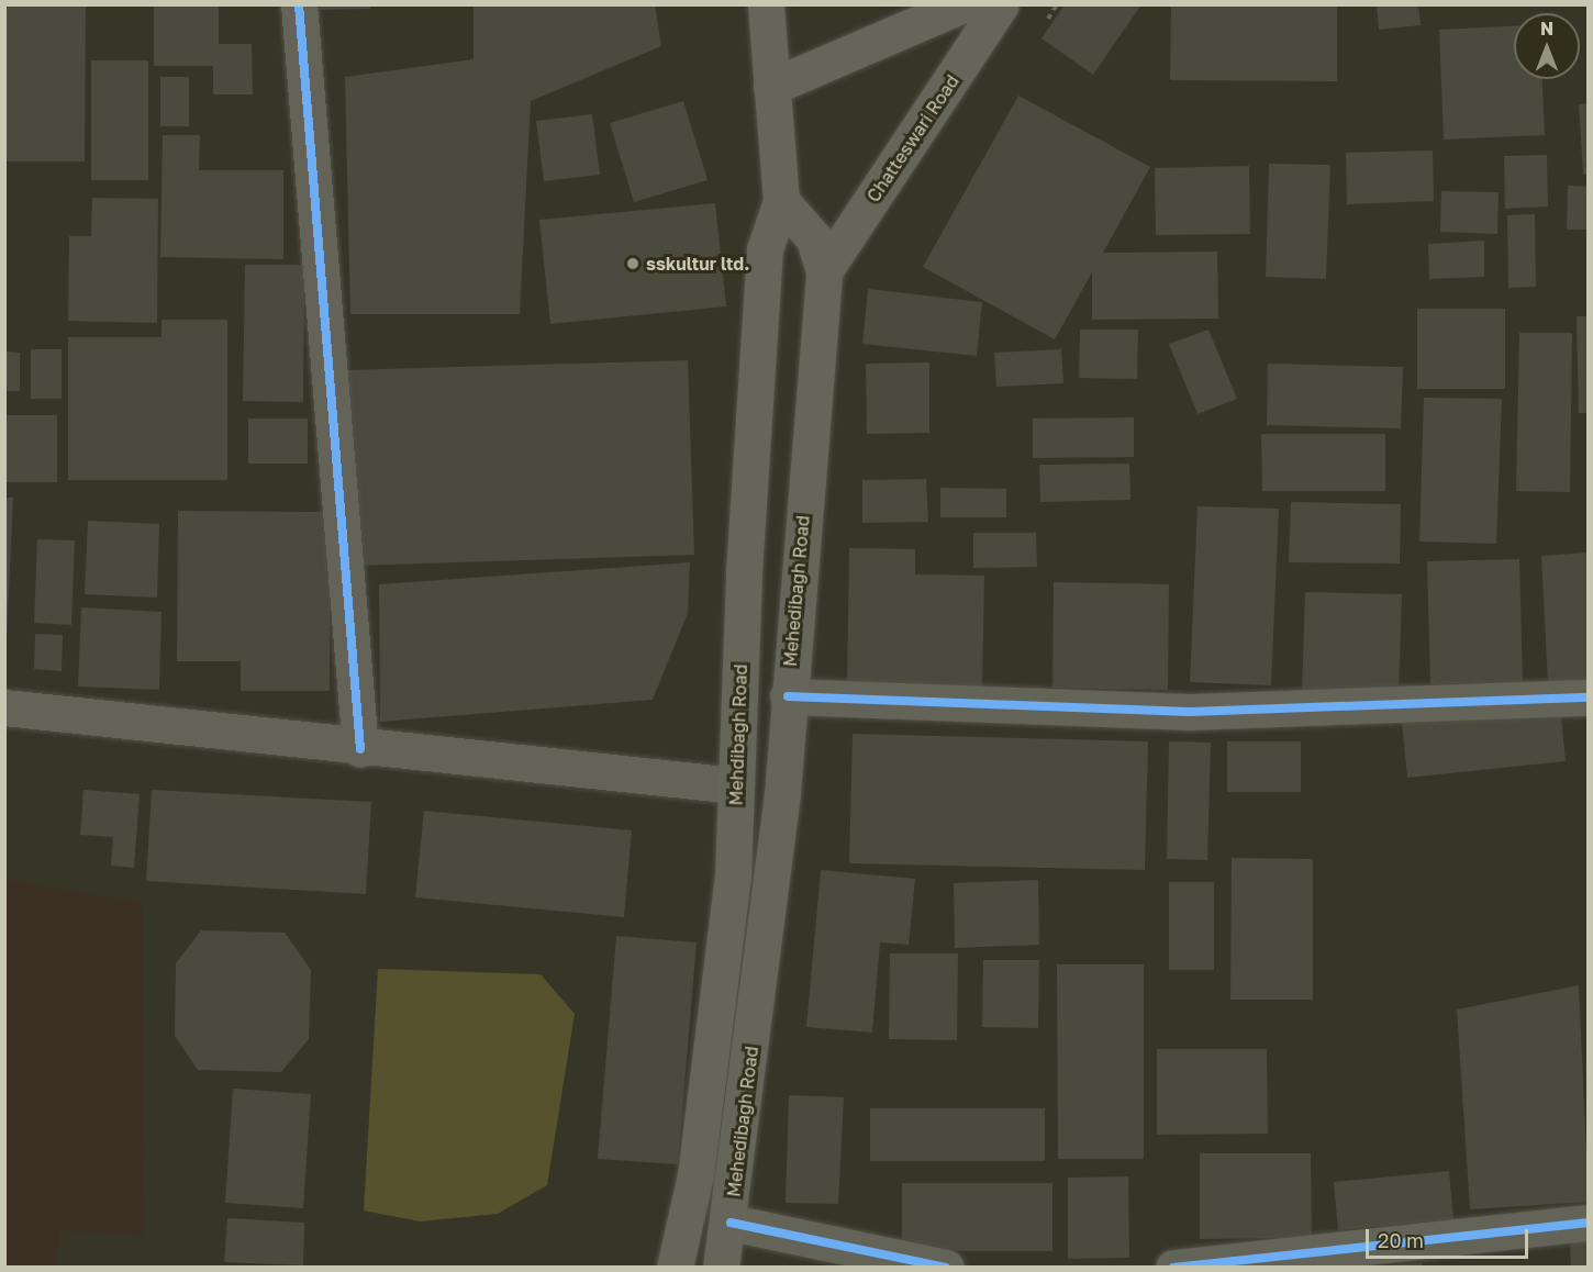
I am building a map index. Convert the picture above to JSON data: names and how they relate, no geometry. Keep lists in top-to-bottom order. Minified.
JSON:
{"streets":{"main road":["Chatteswari Road","Mehedibagh Road","Mehdibagh Road"]},"crossings":[["Chatteswari Road","Mehedibagh Road"],["Mehedibagh Road","Mehdibagh Road"]],"places":["sskultur ltd."],"scale_bar":"20 m","north":"top"}
